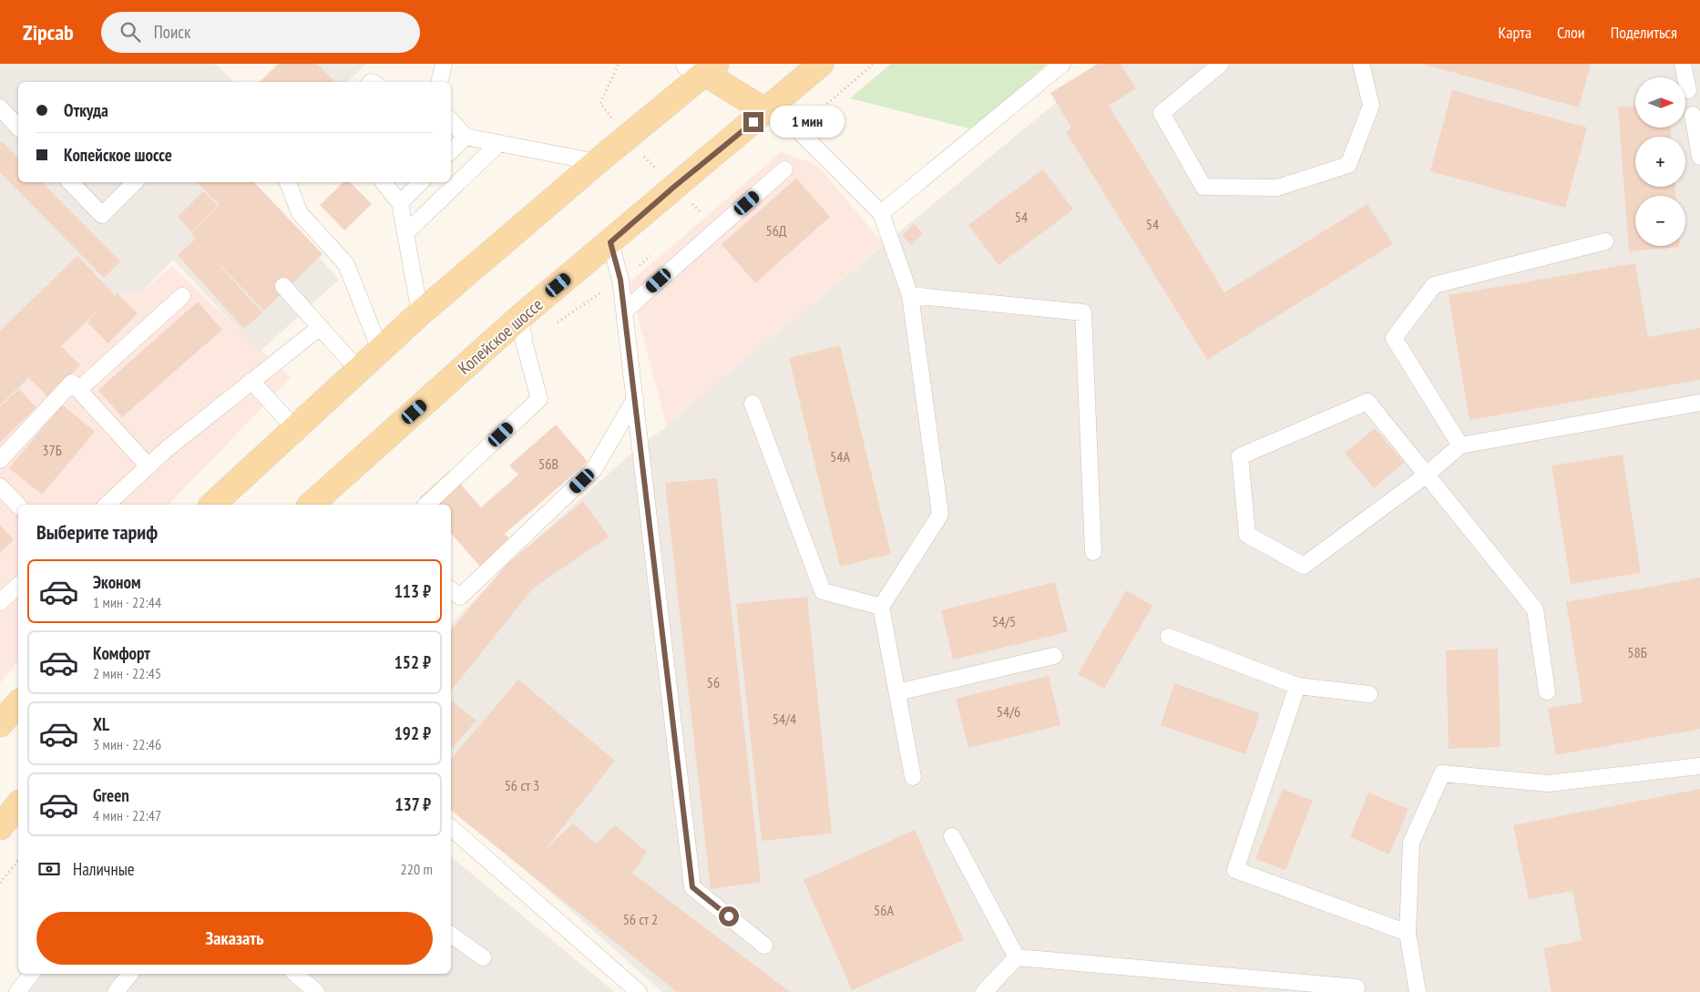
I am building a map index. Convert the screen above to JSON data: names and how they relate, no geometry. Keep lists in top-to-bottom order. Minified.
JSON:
{"streets":{"main road":["Копейское шоссе"]},"house_numbers":["54","54","56Д","37Б","54А","56В","54/5","58Б","56","54/6","54/4","56 ст 3","56А","56 ст 2"],"north":"right","page":{"header":"Zipcab","search":"Поиск","nav":["Карта","Слои","Поделиться"],"map_buttons":["+","−"],"banner":["Откуда","Копейское шоссе"],"bubble":"1 мин","heading":"Выберите тариф","list":[{"name":"Эконом","note":"1 мин · 22:44","value":"113 ₽"},{"name":"Комфорт","note":"2 мин · 22:45","value":"152 ₽"},{"name":"XL","note":"3 мин · 22:46","value":"192 ₽"},{"name":"Green","note":"4 мин · 22:47","value":"137 ₽"}],"pay":["Наличные","220 m"],"buttons":"Заказать"}}
